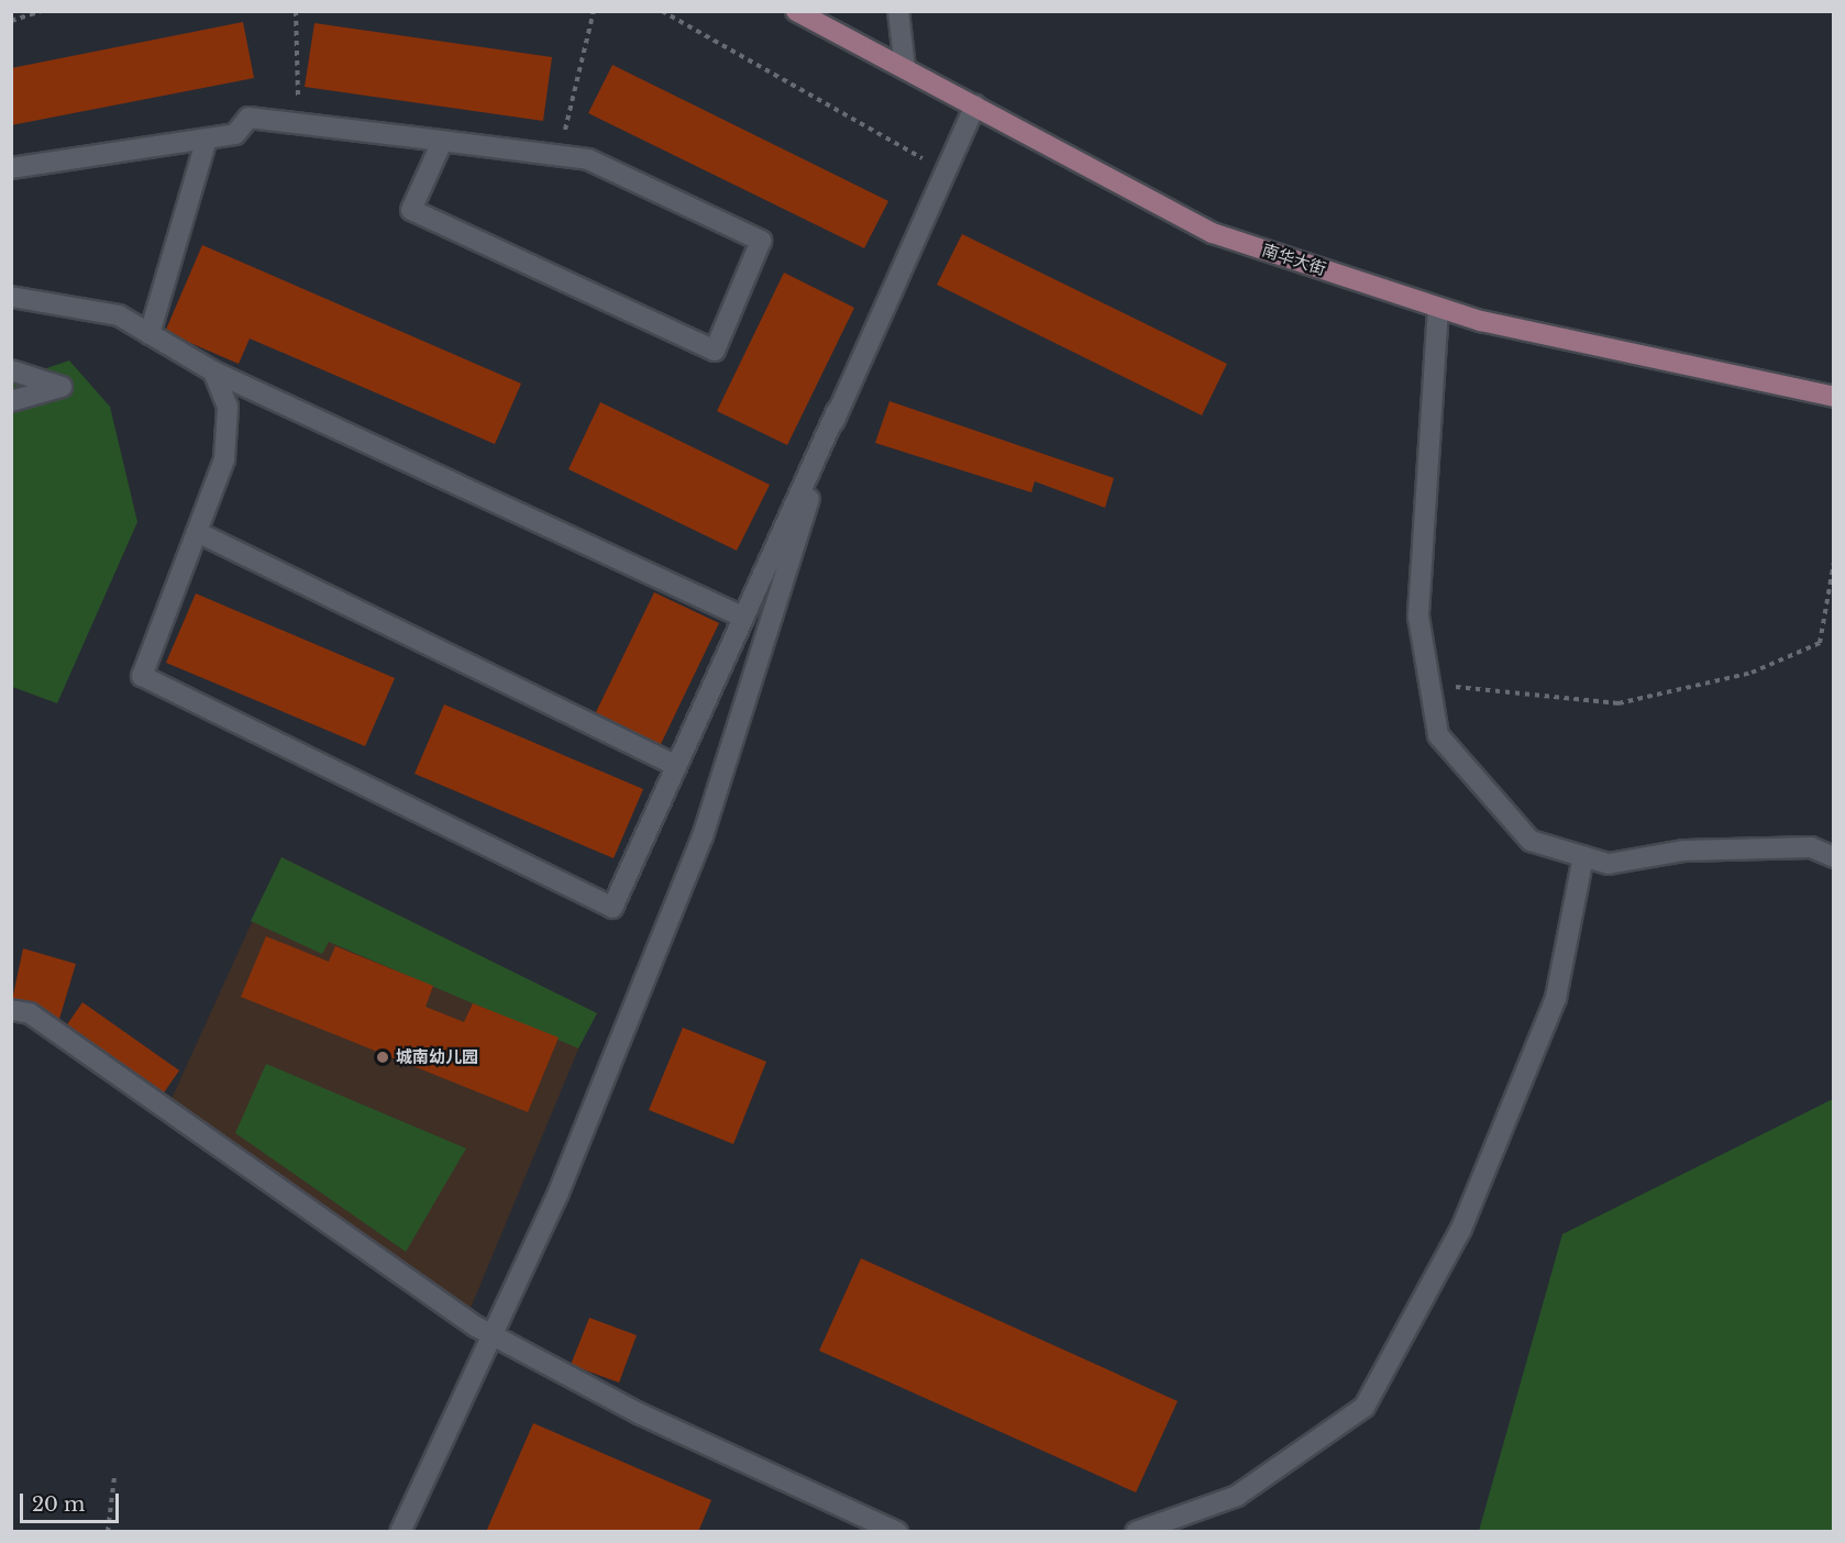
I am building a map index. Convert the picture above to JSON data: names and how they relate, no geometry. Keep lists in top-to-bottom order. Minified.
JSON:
{"streets":{"main road":["南华大街"]},"places":["城南幼儿园"],"scale_bar":"20 m"}
